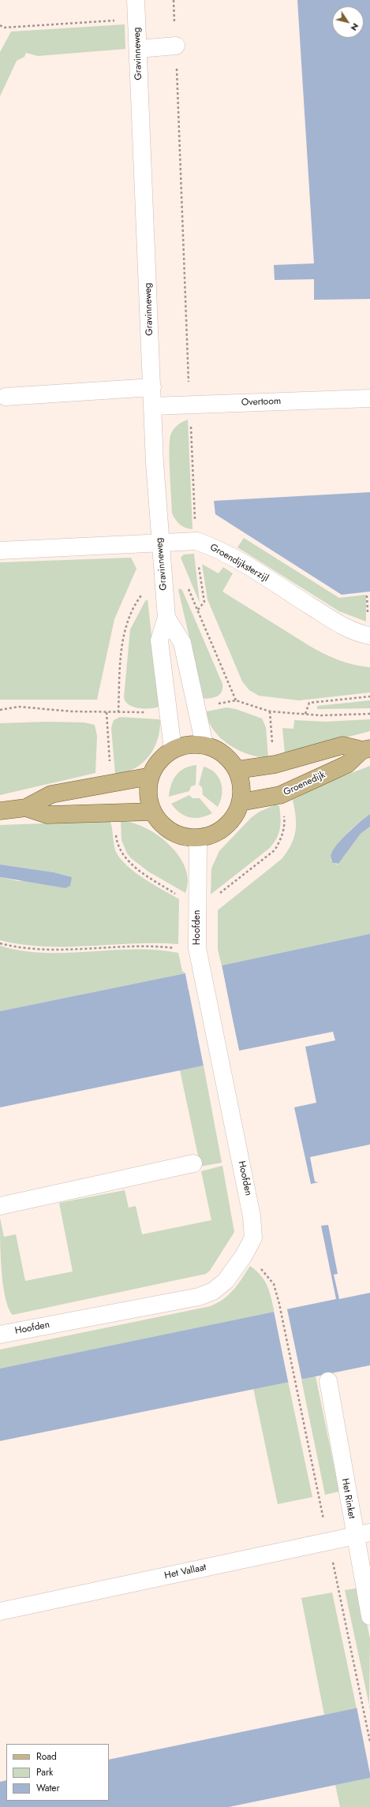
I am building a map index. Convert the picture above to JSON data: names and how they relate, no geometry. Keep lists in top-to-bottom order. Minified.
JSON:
{"streets":{"main road":["Groenedijk"],"street":["Gravinneweg","Overtoom","Groendijksterzijl","Hoofden","Het Rinket","Het Vallaat"]},"crossings":[["Gravinneweg","Overtoom"],["Gravinneweg","Groendijksterzijl"],["Gravinneweg","Groenedijk"],["Gravinneweg","Hoofden"],["Groenedijk","Hoofden"],["Het Rinket","Het Vallaat"]],"legend":["Road","Park","Water"],"north":"bottom right"}
